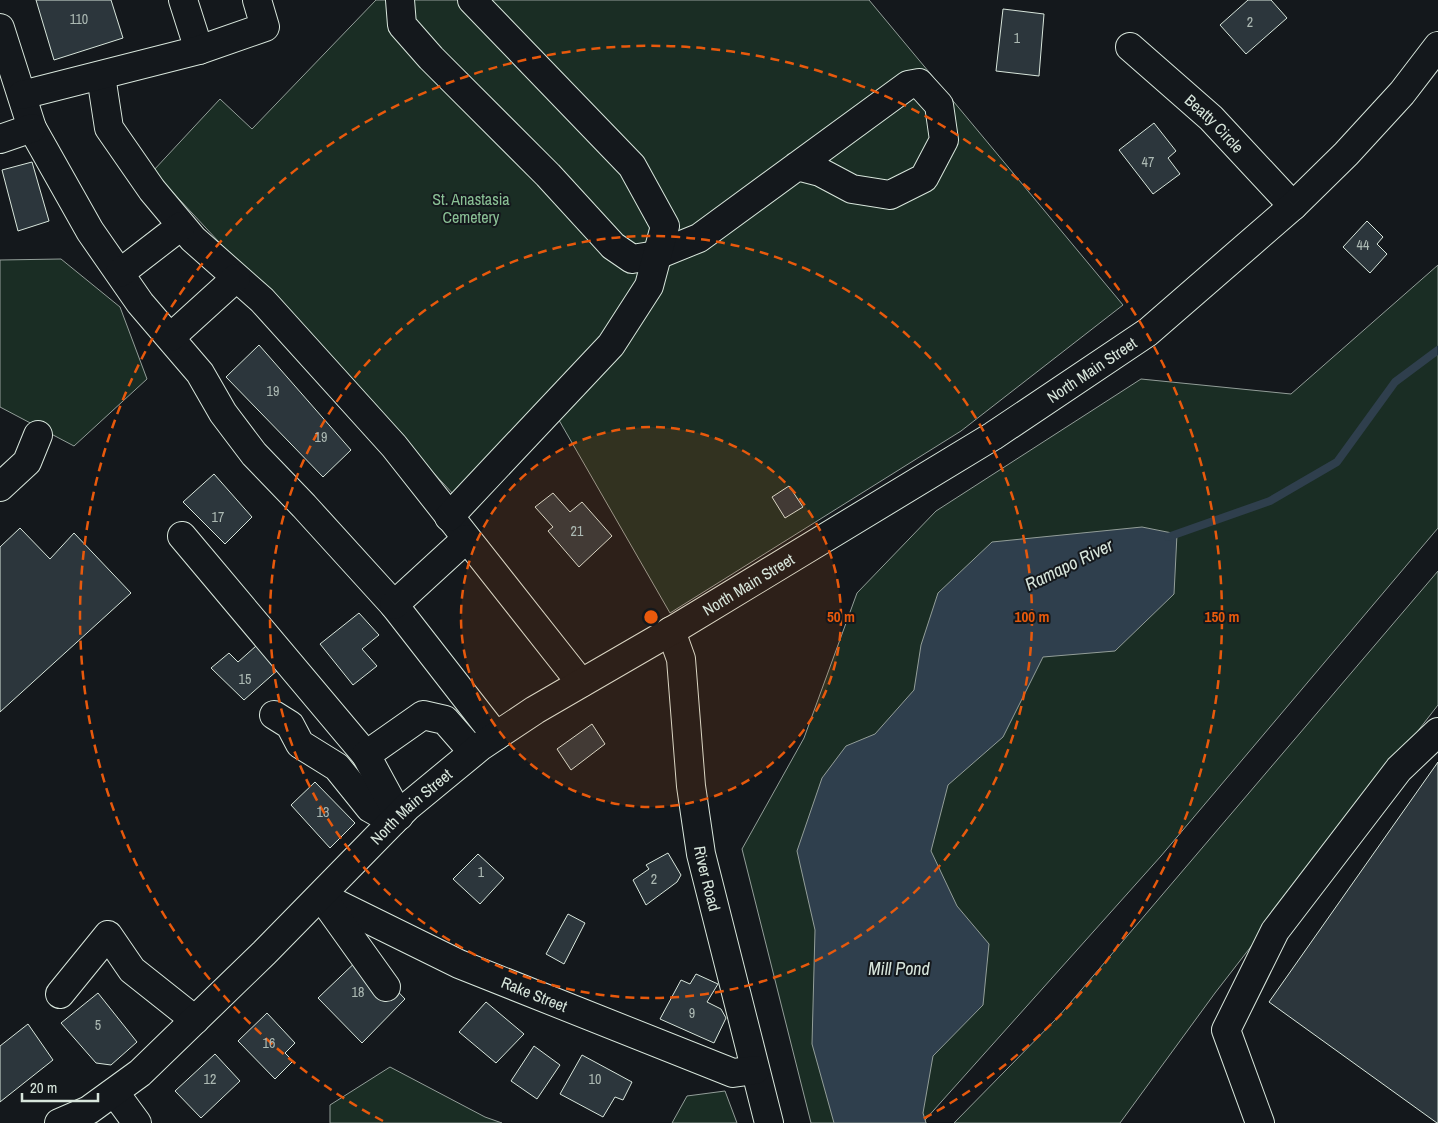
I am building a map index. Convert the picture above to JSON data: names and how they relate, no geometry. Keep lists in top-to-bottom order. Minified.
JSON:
{"streets":{"street":["Beatty Circle","North Main Street","River Road","Rake Street"]},"crossings":[["Beatty Circle","North Main Street"],["North Main Street","River Road"],["North Main Street","Rake Street"],["River Road","Rake Street"]],"water":["Ramapo River","Mill Pond"],"parks":["St. Anastasia Cemetery"],"house_numbers":["110","2","1","47","44","19","19","17","21","15","13","1","2","18","9","5","16","12","10"],"scale_bar":"20 m","rings":["50 m","100 m","150 m"]}
